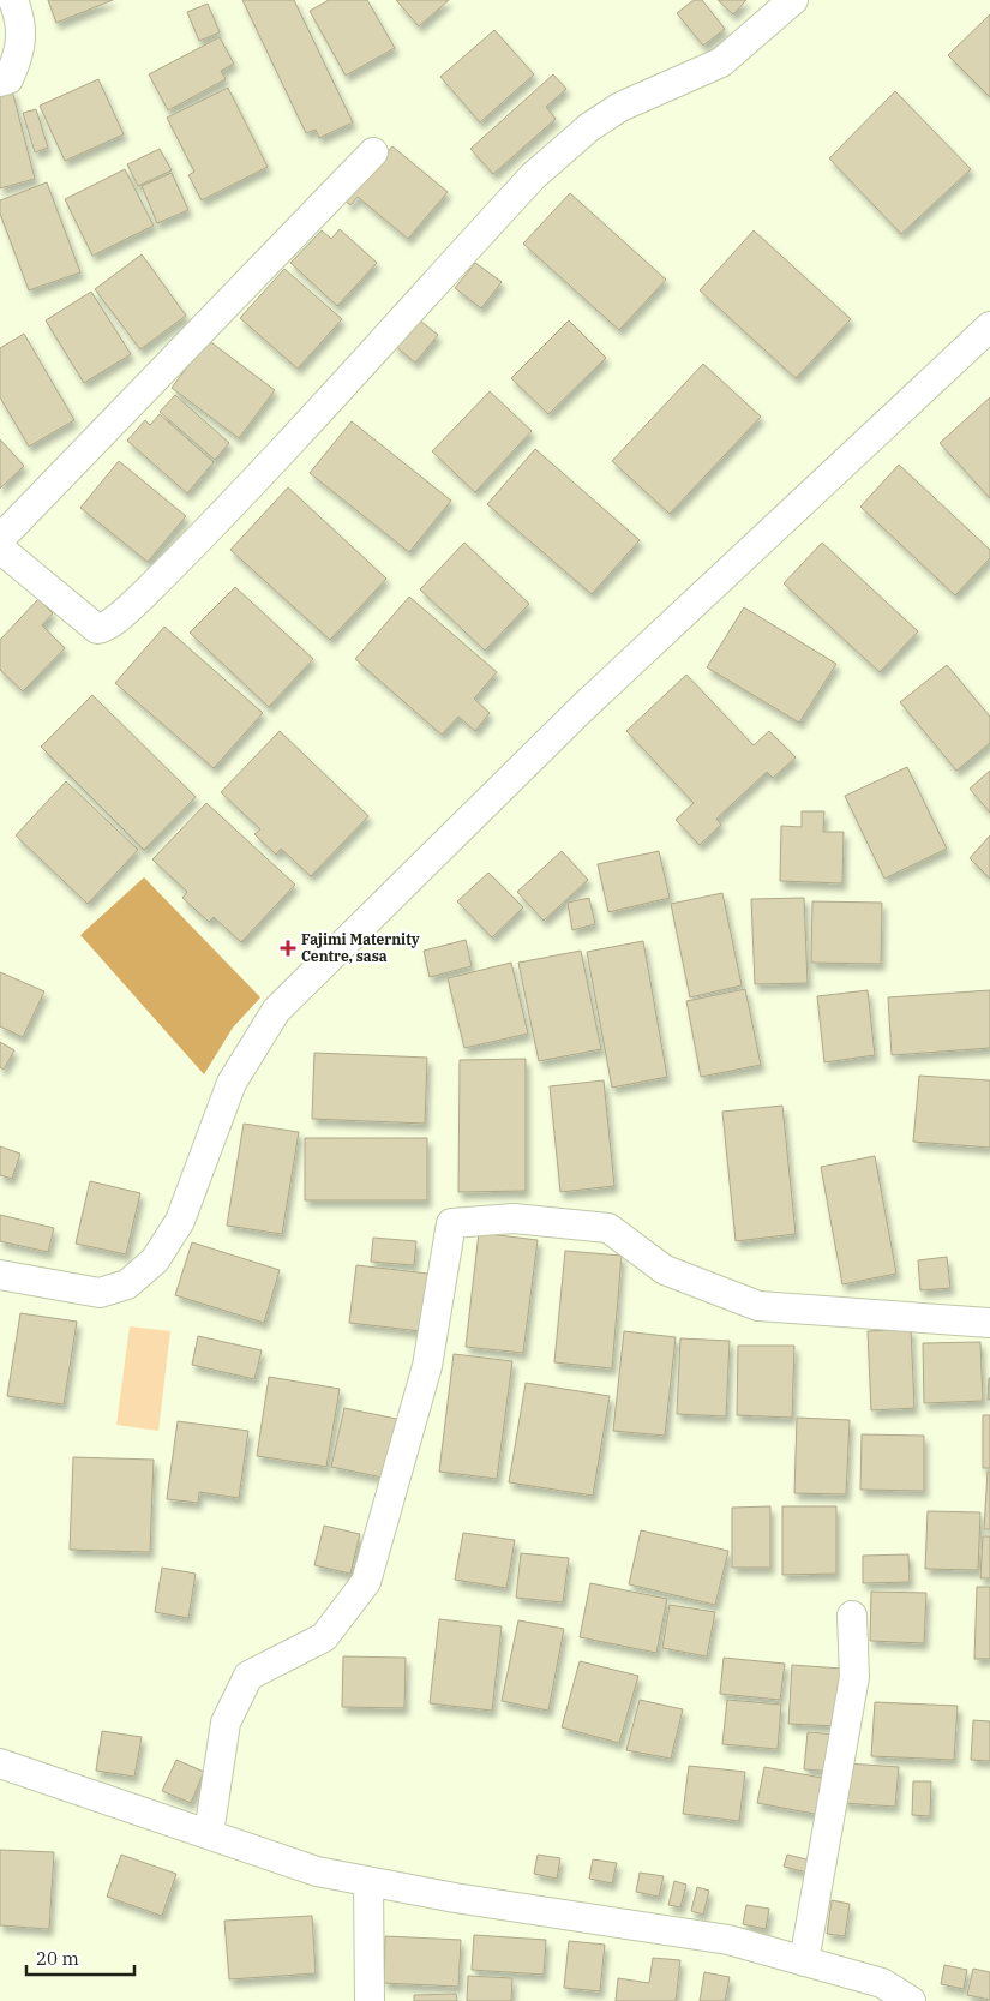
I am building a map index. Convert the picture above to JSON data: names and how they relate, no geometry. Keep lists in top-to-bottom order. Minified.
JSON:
{"places":{"health":["Fajimi Maternity Centre, sasa"]},"scale_bar":"20 m"}
